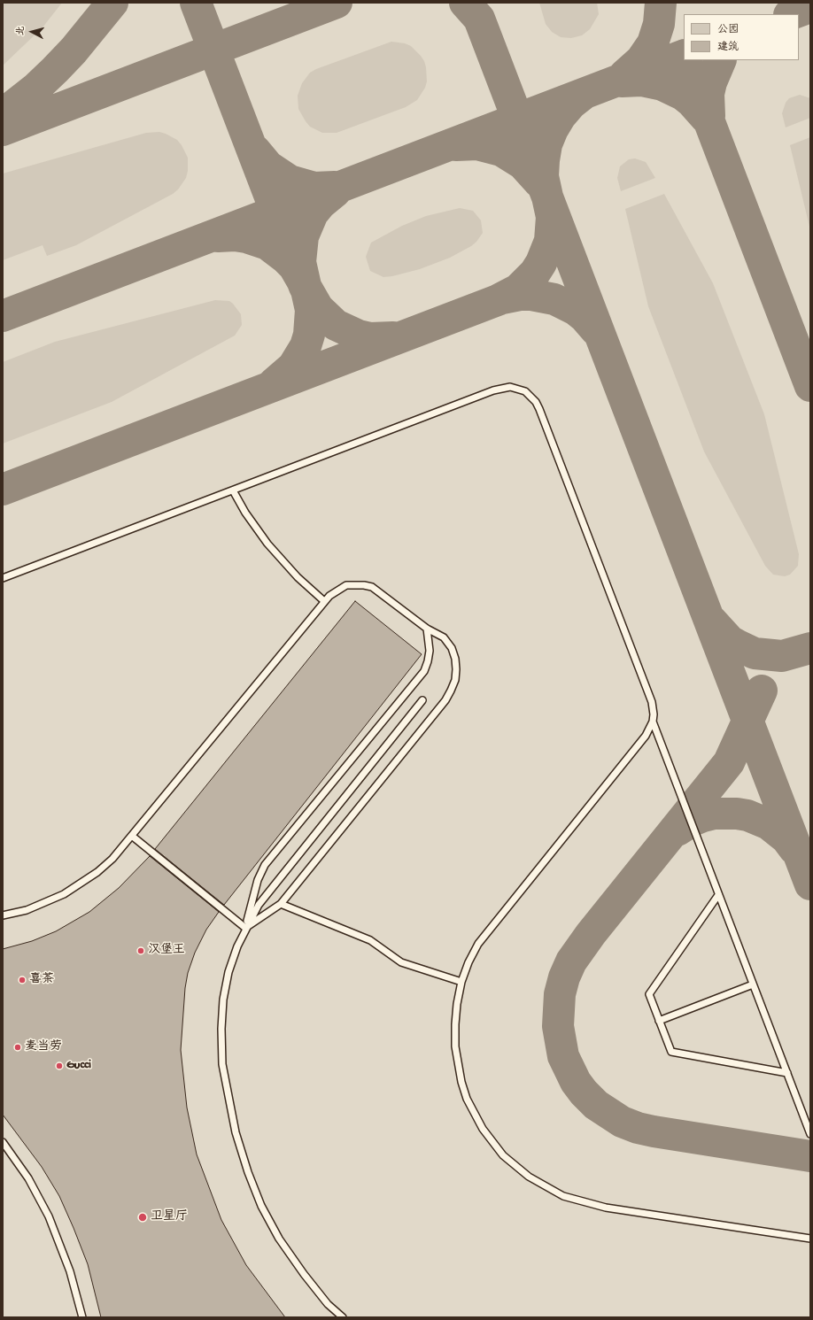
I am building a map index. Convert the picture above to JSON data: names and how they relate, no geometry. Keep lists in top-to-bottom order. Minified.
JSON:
{"places":["汉堡王","喜茶","麦当劳","Gucci","卫星厅"],"legend":["公园","建筑"],"north":"left"}
